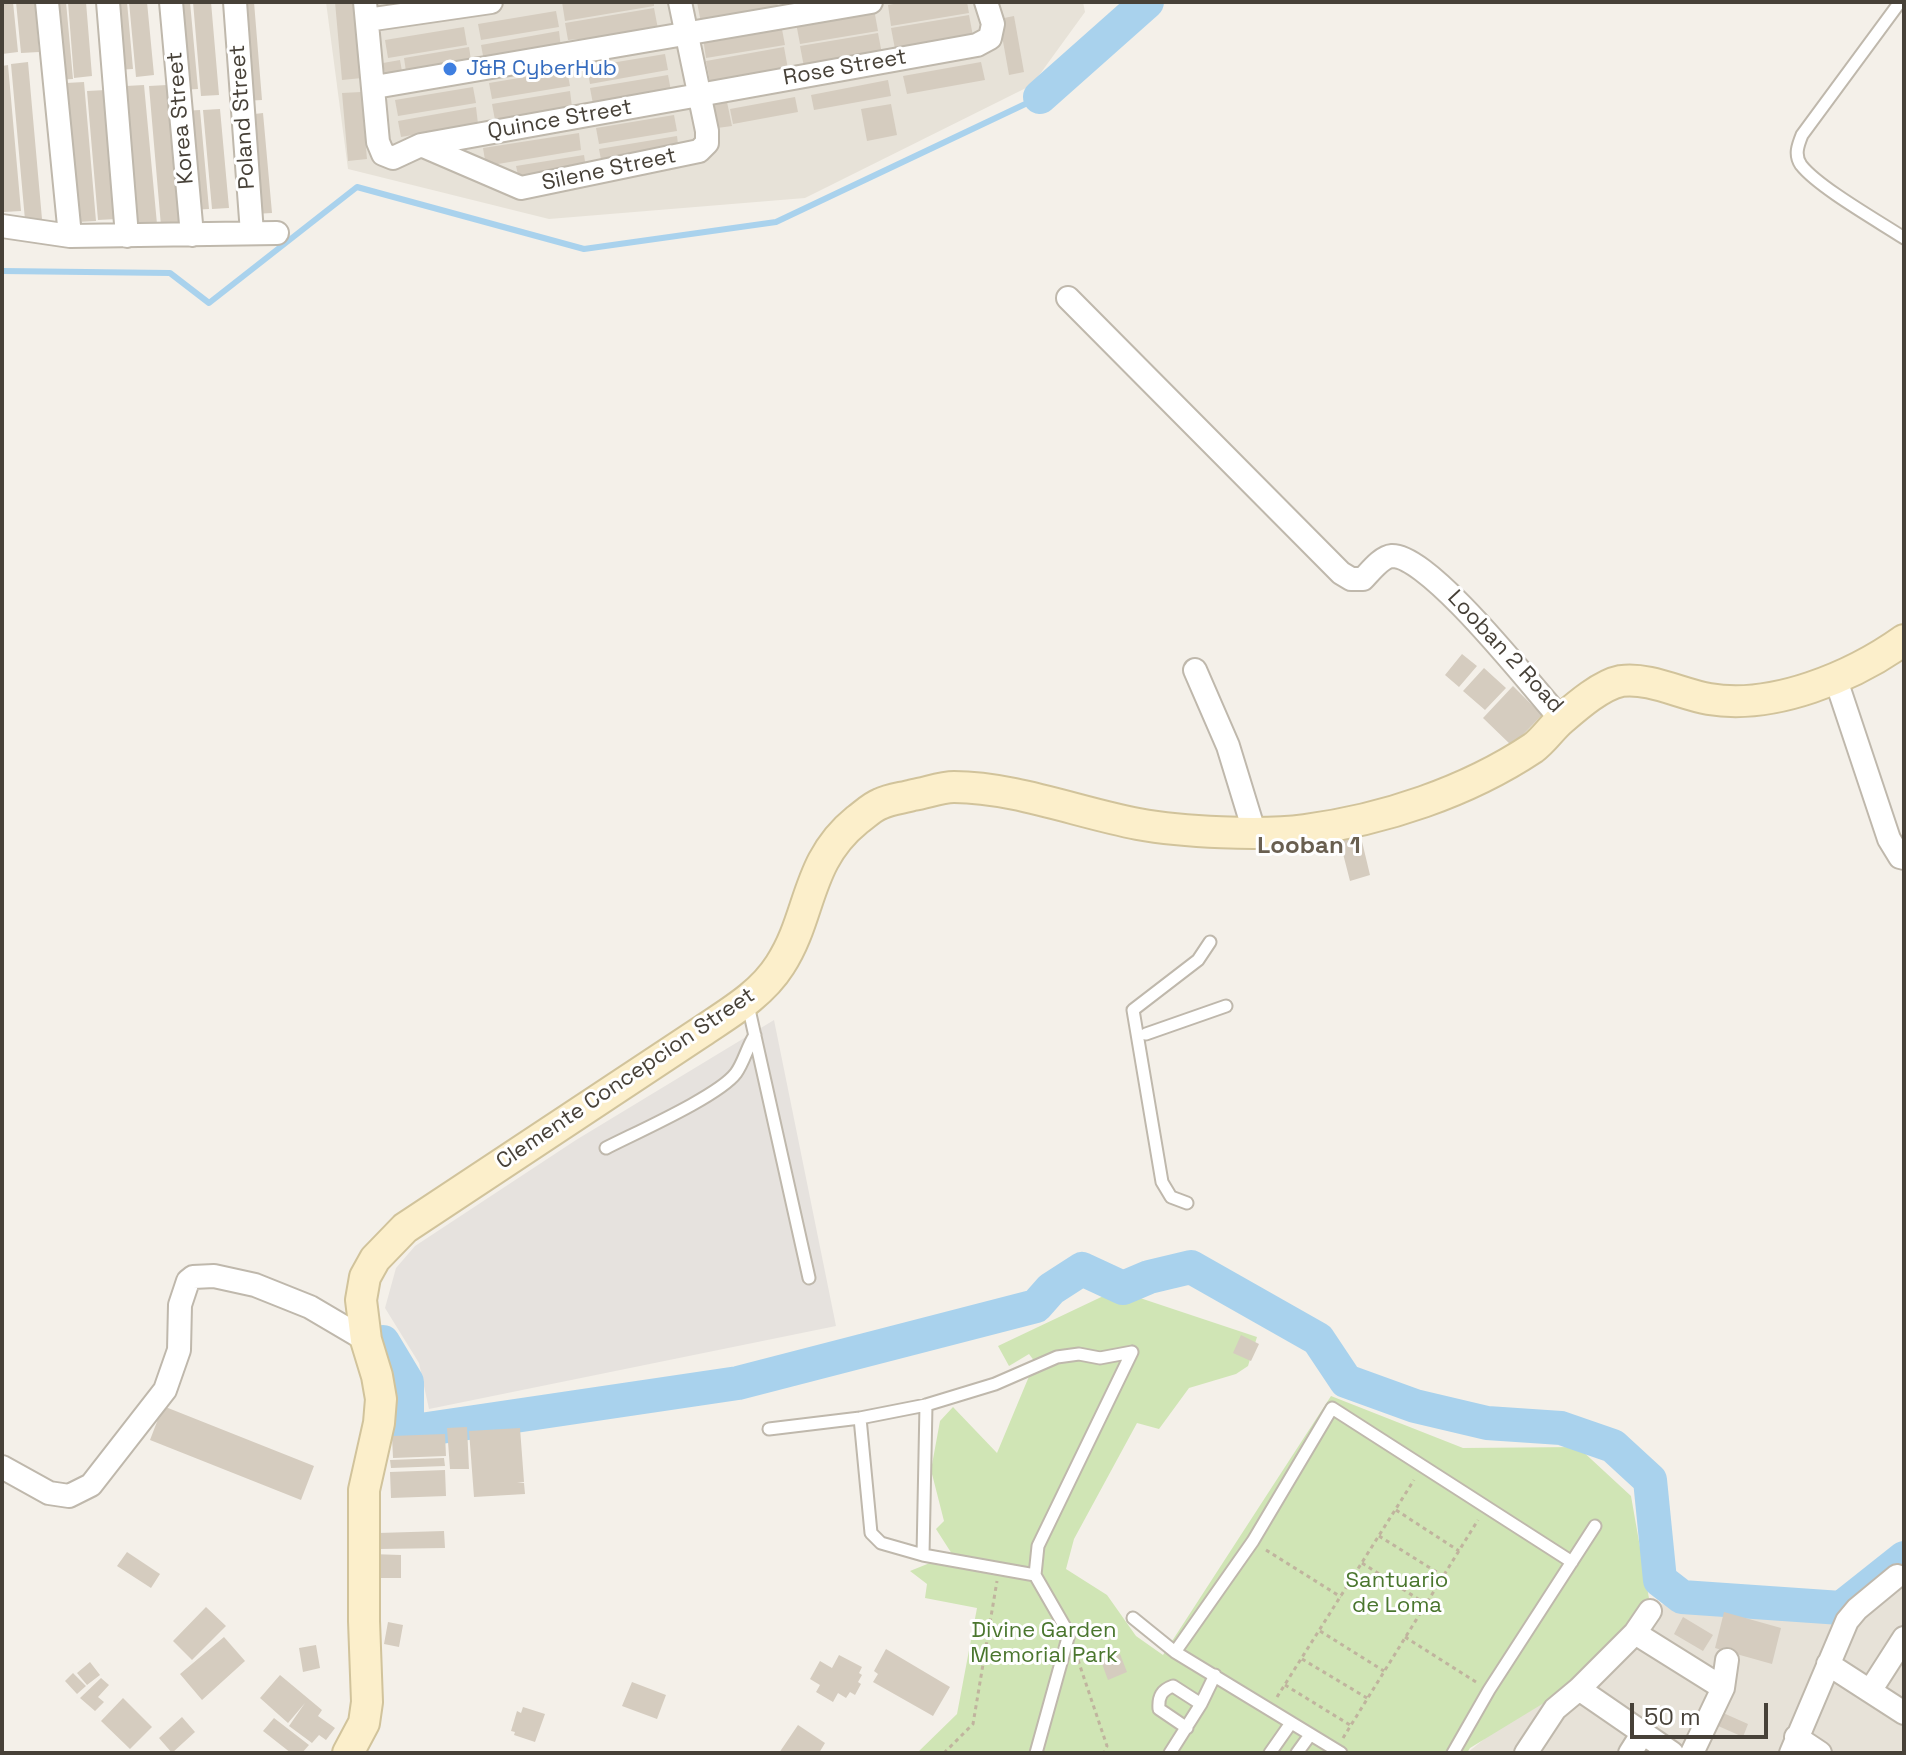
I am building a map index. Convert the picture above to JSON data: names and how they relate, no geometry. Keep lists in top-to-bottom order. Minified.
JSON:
{"streets":{"street":["Rose Street","Poland Street","Korea Street","Quince Street","Silene Street","Looban 2 Road","Clemente Concepcion Street"]},"crossings":[["Rose Street","Quince Street"],["Rose Street","Silene Street"],["Quince Street","Silene Street"],["Looban 2 Road","Clemente Concepcion Street"]],"districts":["Looban 1"],"parks":["Santuario de Loma","Divine Garden Memorial Park"],"places":["J&R CyberHub"],"scale_bar":"50 m"}
